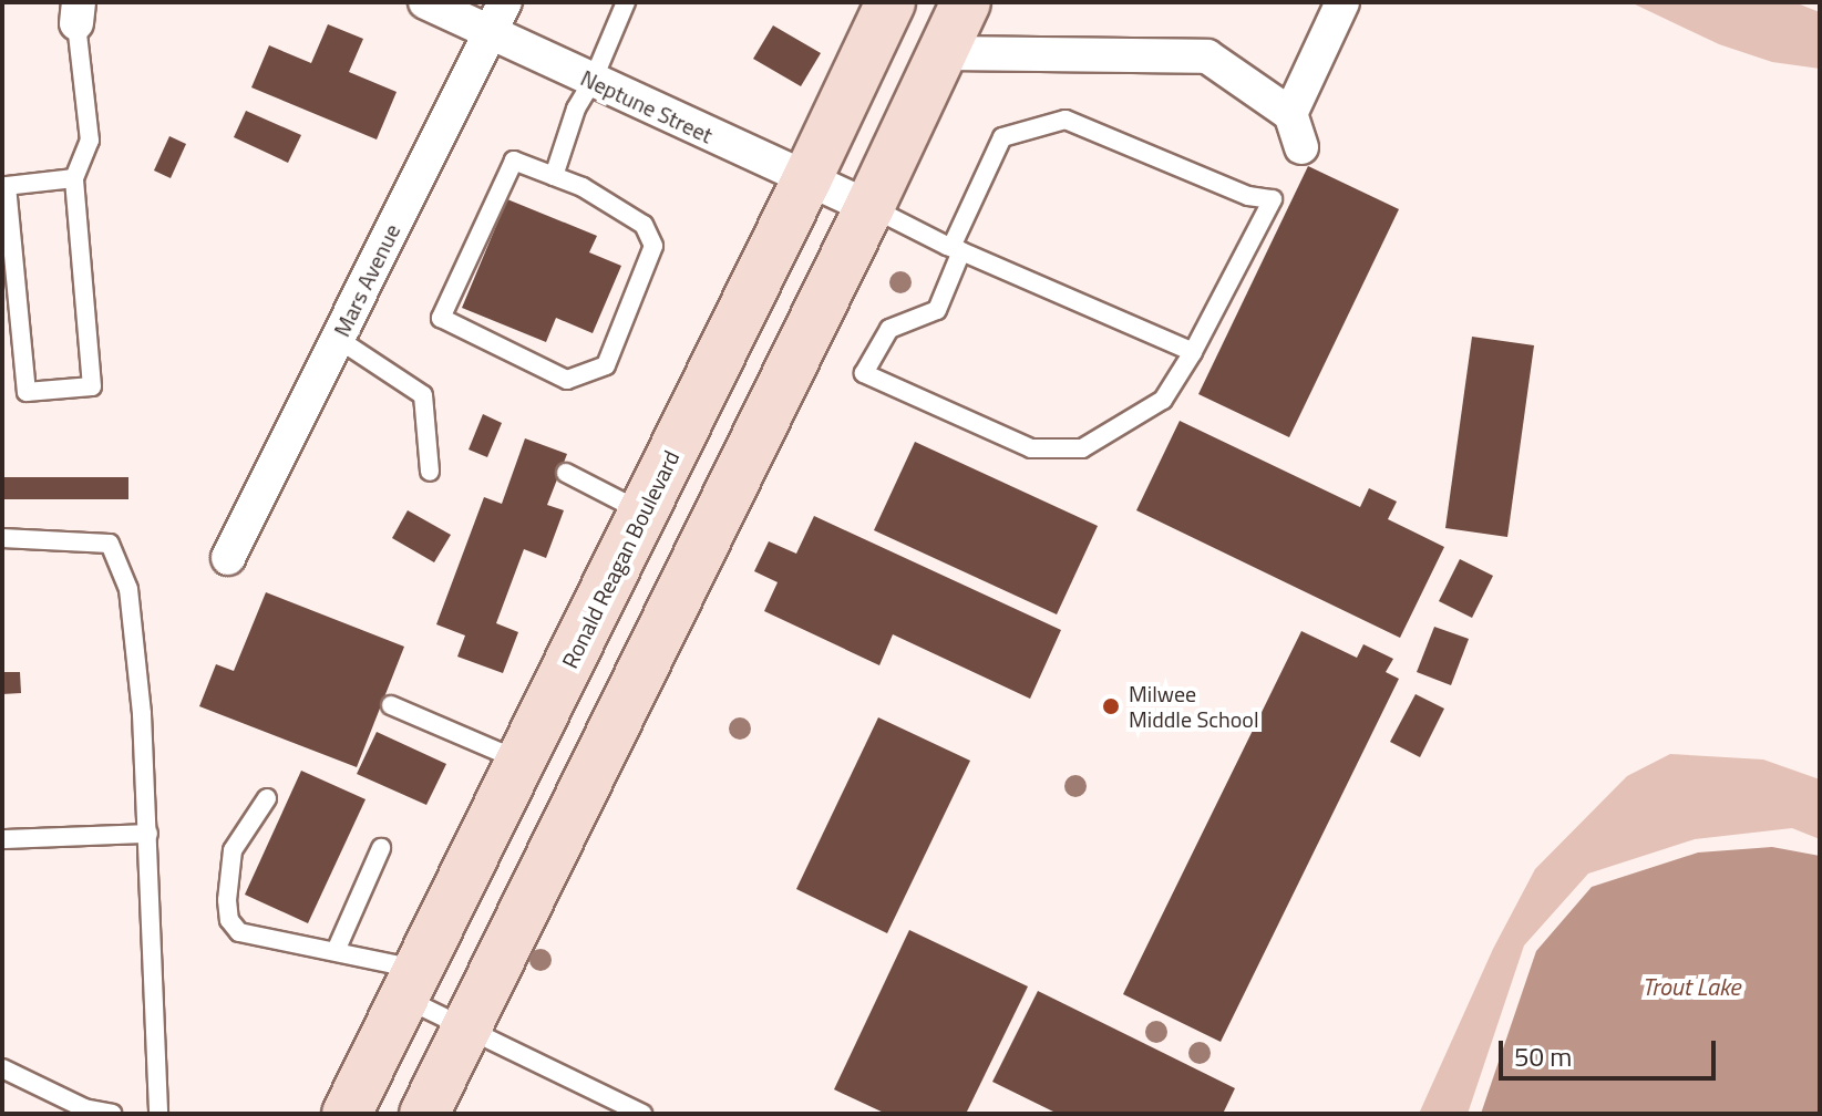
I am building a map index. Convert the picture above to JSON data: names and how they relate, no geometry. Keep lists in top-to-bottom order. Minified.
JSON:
{"streets":{"main road":["Ronald Reagan Boulevard"],"street":["Neptune Street","Mars Avenue"]},"crossings":[["Neptune Street","Mars Avenue"],["Neptune Street","Ronald Reagan Boulevard"]],"water":["Trout Lake"],"places":["Milwee Middle School"],"scale_bar":"50 m"}
